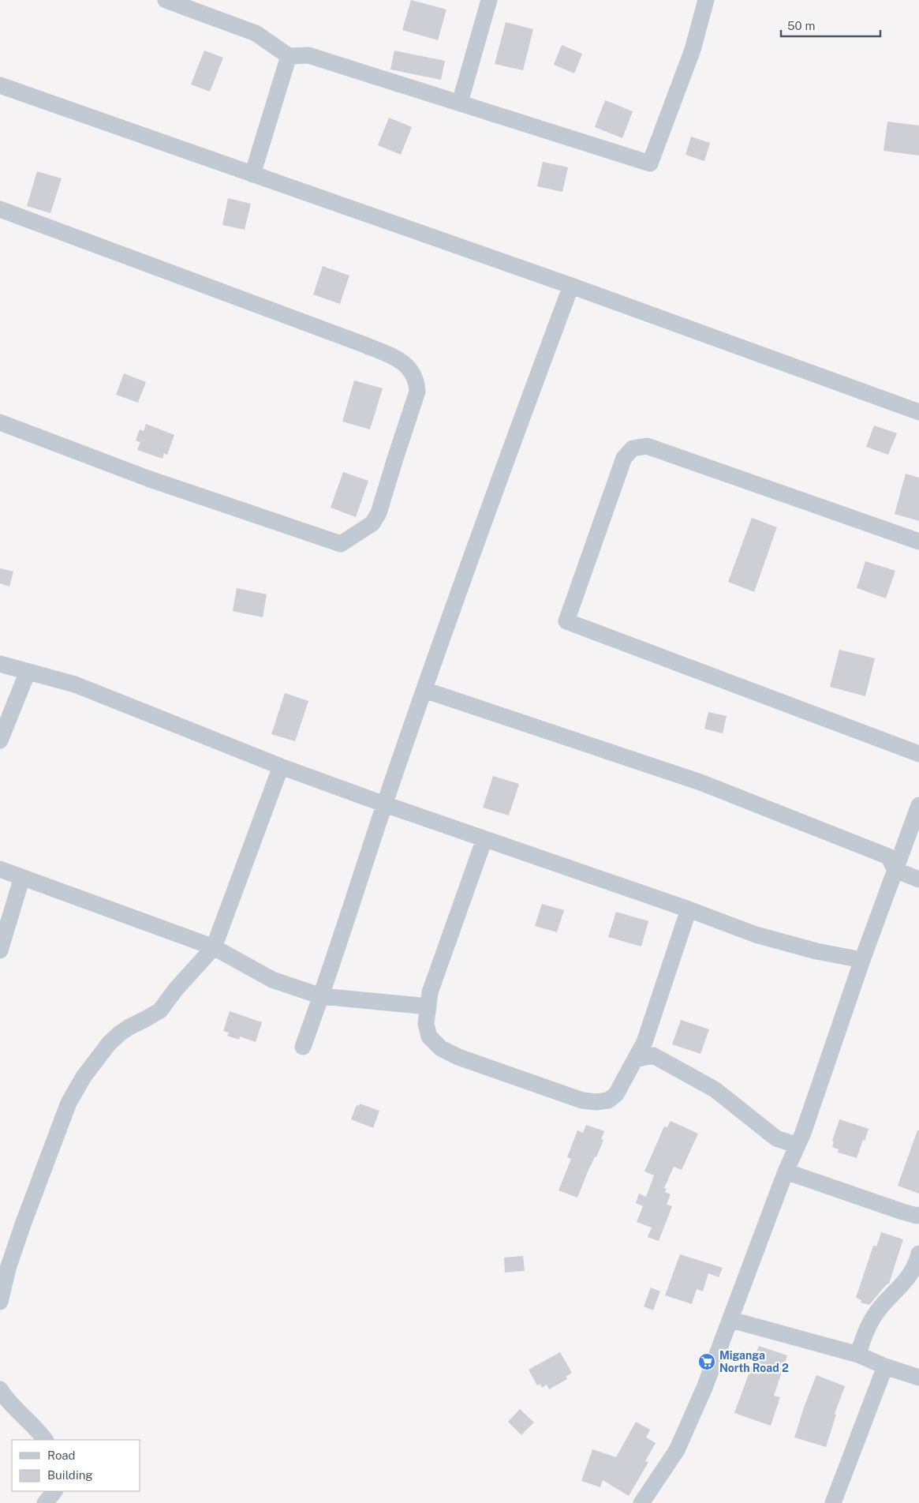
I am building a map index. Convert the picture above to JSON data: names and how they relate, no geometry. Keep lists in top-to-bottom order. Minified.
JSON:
{"places":{"supermarket":["Miganga North Road 2"]},"legend":["Road","Building"],"scale_bar":"50 m"}
